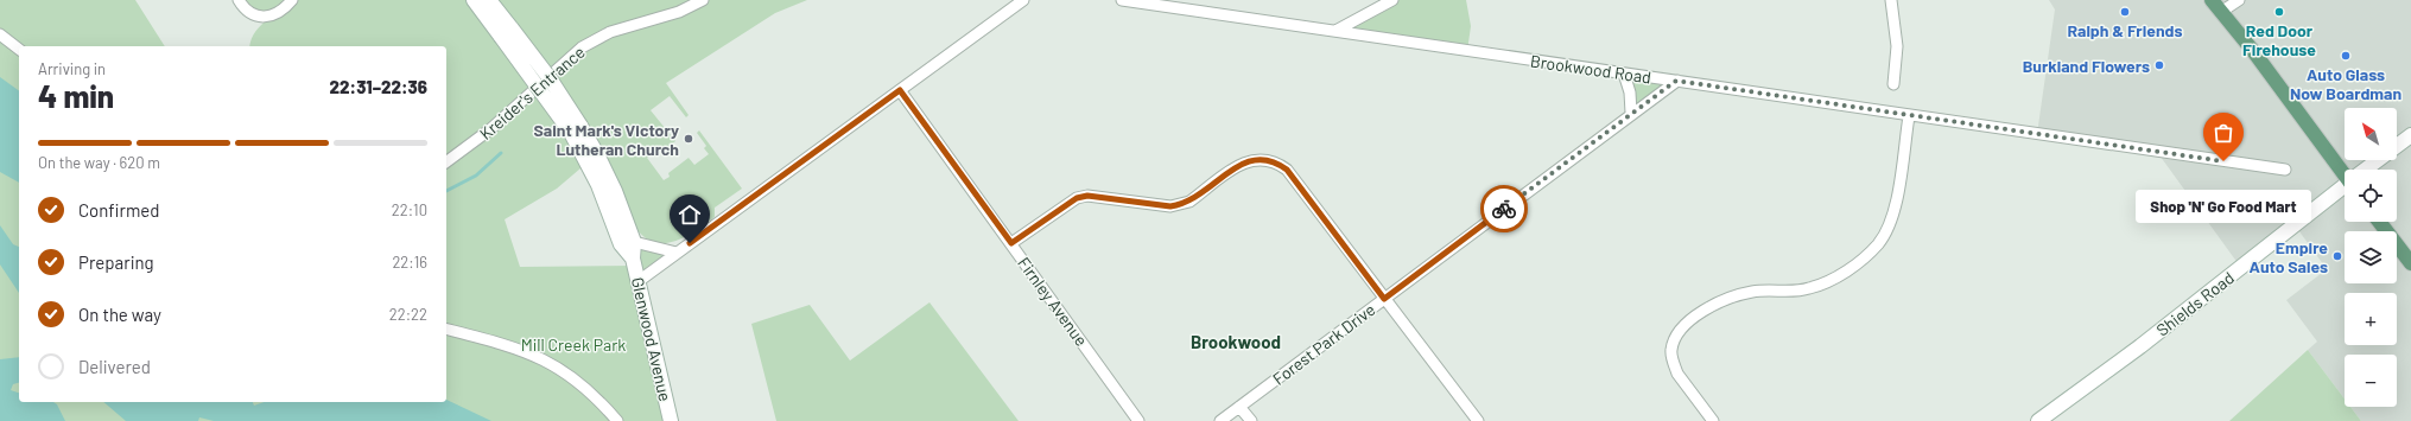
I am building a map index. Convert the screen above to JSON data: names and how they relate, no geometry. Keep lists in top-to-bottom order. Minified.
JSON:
{"streets":{"street":["Brookwood Road","Kreider's Entrance","Firnley Avenue","Shields Road","Glenwood Avenue","Forest Park Drive"]},"crossings":[["Brookwood Road","Forest Park Drive"]],"districts":["Brookwood"],"parks":["Mill Creek Park"],"places":["Ralph & Friends","Red Door Firehouse","Auto Glass Now Boardman","Burkland Flowers","Saint Mark's Victory Lutheran Church","Shop 'N' Go Food Mart","Empire Auto Sales"],"north":"top left","page":{"heading":["4 min","Arriving in","22:31–22:36"],"map_buttons":["+","−"],"bar":"On the way · 620 m","list":[["Confirmed","22:10"],["Preparing","22:16"],["On the way","22:22"],"Delivered"],"bubble":"Shop 'N' Go Food Mart"}}
